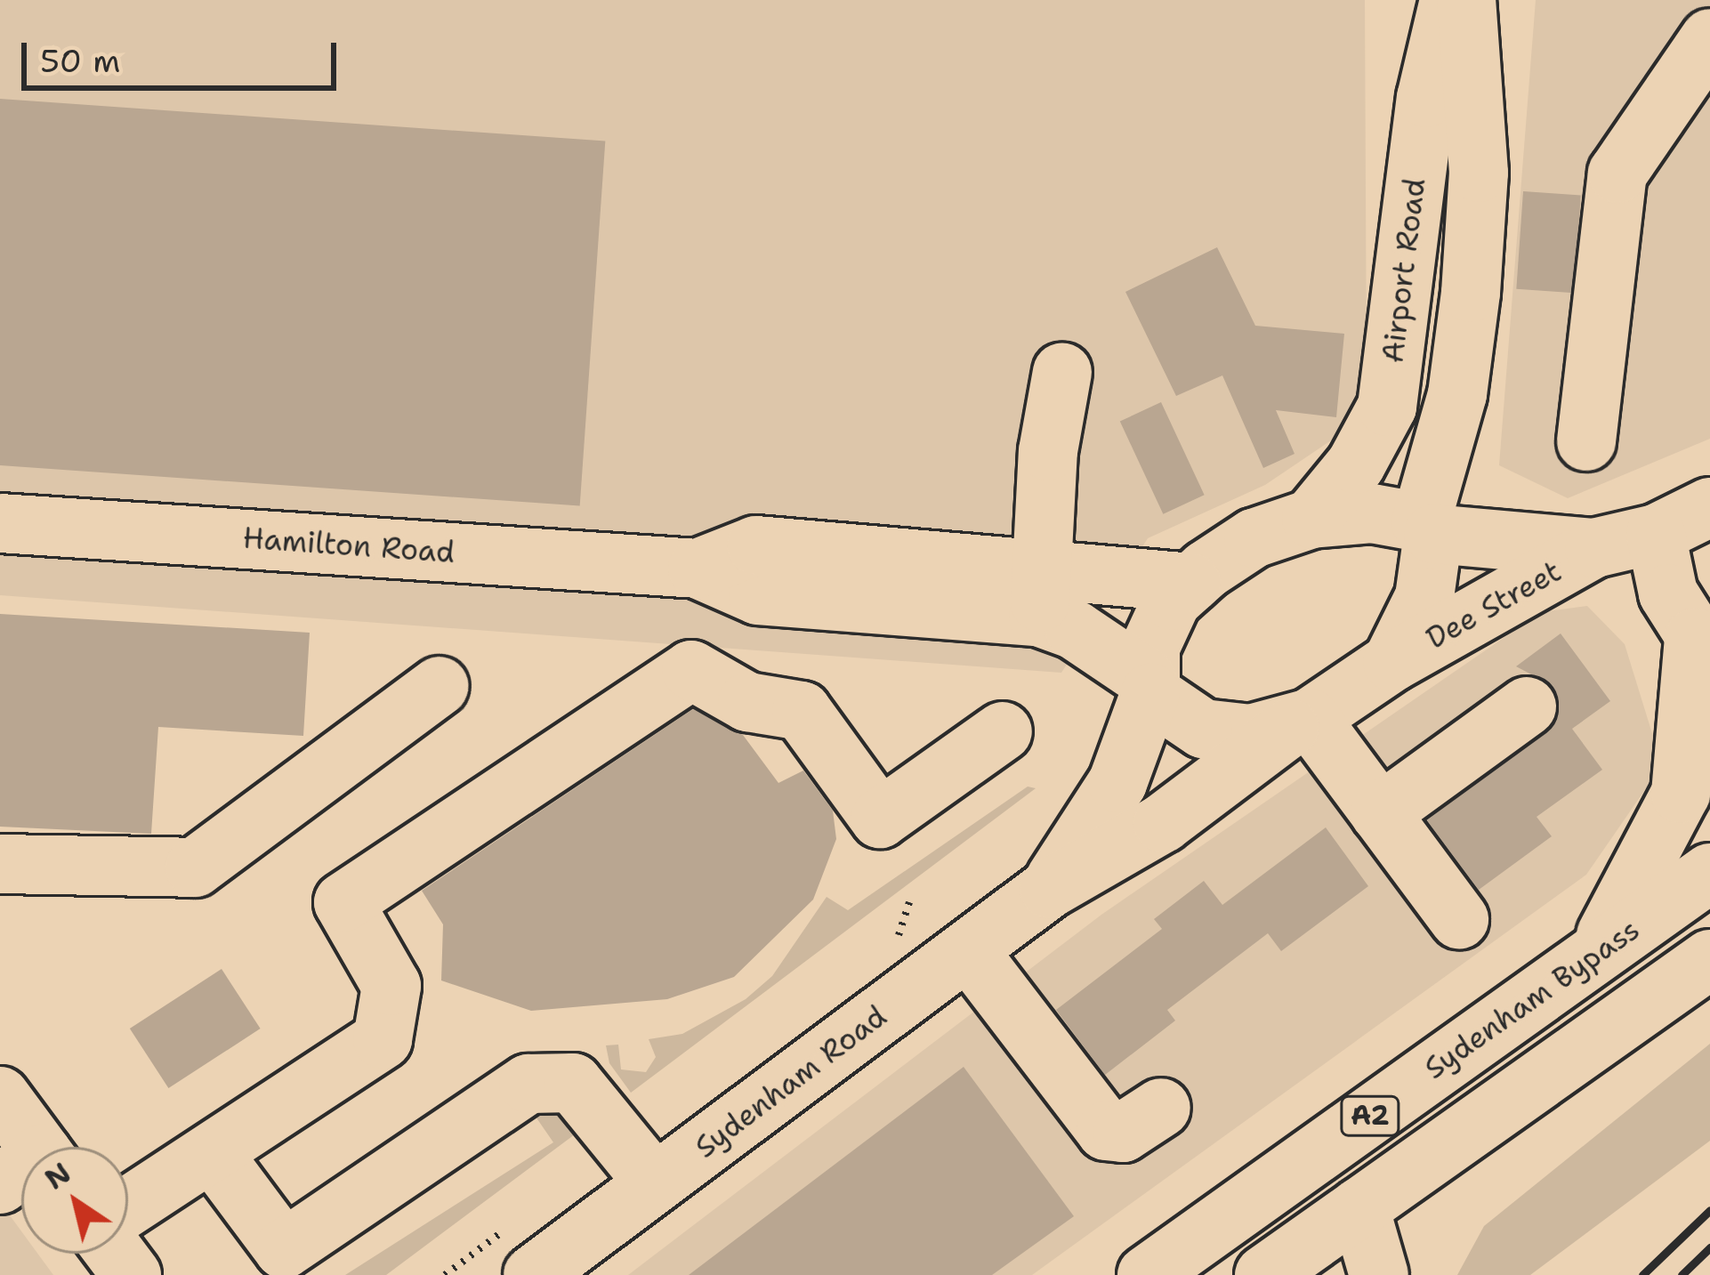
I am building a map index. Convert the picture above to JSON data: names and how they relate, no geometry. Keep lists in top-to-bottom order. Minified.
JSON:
{"streets":{"main road":["Airport Road","Hamilton Road","Dee Street","Sydenham Bypass","Sydenham Road","A2"]},"crossings":[["Airport Road","Dee Street"],["Hamilton Road","Dee Street"],["Hamilton Road","Sydenham Road"],["Dee Street","Sydenham Road"]],"scale_bar":"50 m","north":"top left"}
